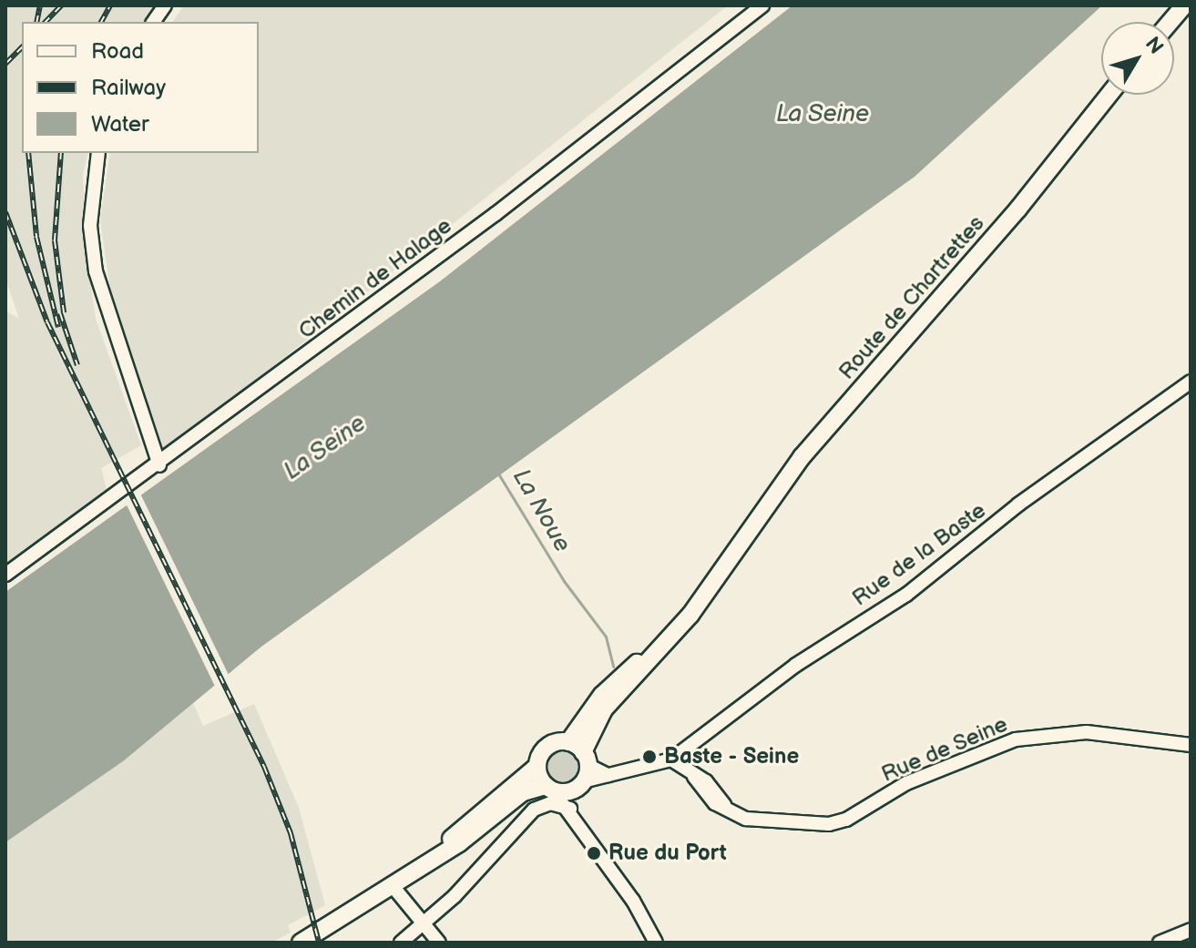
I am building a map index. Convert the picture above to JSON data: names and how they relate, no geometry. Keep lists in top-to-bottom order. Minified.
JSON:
{"streets":{"main road":["Route de Chartrettes"],"street":["Chemin de Halage","Rue de la Baste","Rue de Seine"]},"crossings":[["Rue de la Baste","Rue de Seine"]],"water":["La Seine","La Noue"],"places":["Baste - Seine","Rue du Port"],"legend":["Road","Railway","Water"],"north":"top right"}
